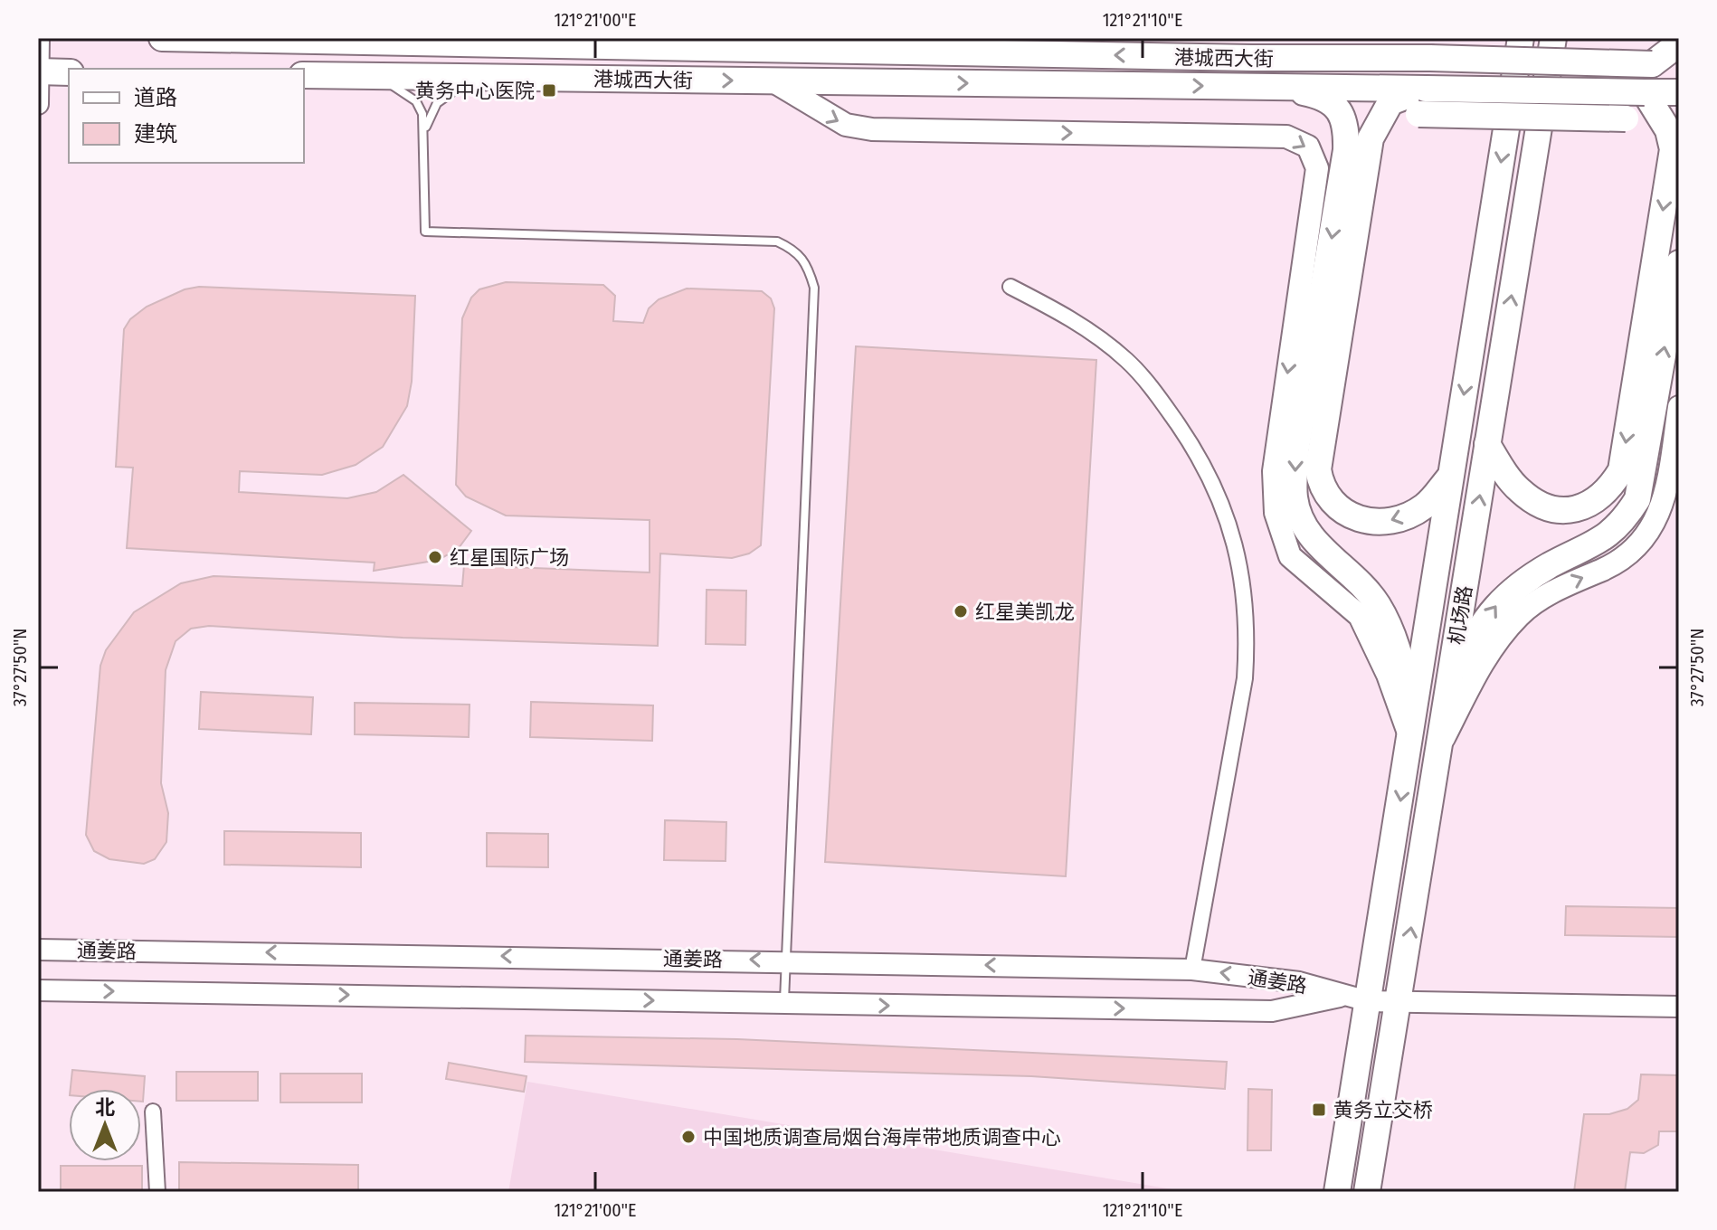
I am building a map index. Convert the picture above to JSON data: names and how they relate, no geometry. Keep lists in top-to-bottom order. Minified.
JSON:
{"streets":{"highway":["港城西大街","机场路"],"street":["通姜路"]},"crossings":[["机场路","通姜路"]],"places":{"transit":["黄务中心医院","黄务立交桥"],"other":["红星国际广场","红星美凯龙","中国地质调查局烟台海岸带地质调查中心"]},"legend":["道路","建筑"],"north":"top","coordinates":["121°21'00\"E","121°21'10\"E","37°27'50\"N"]}
